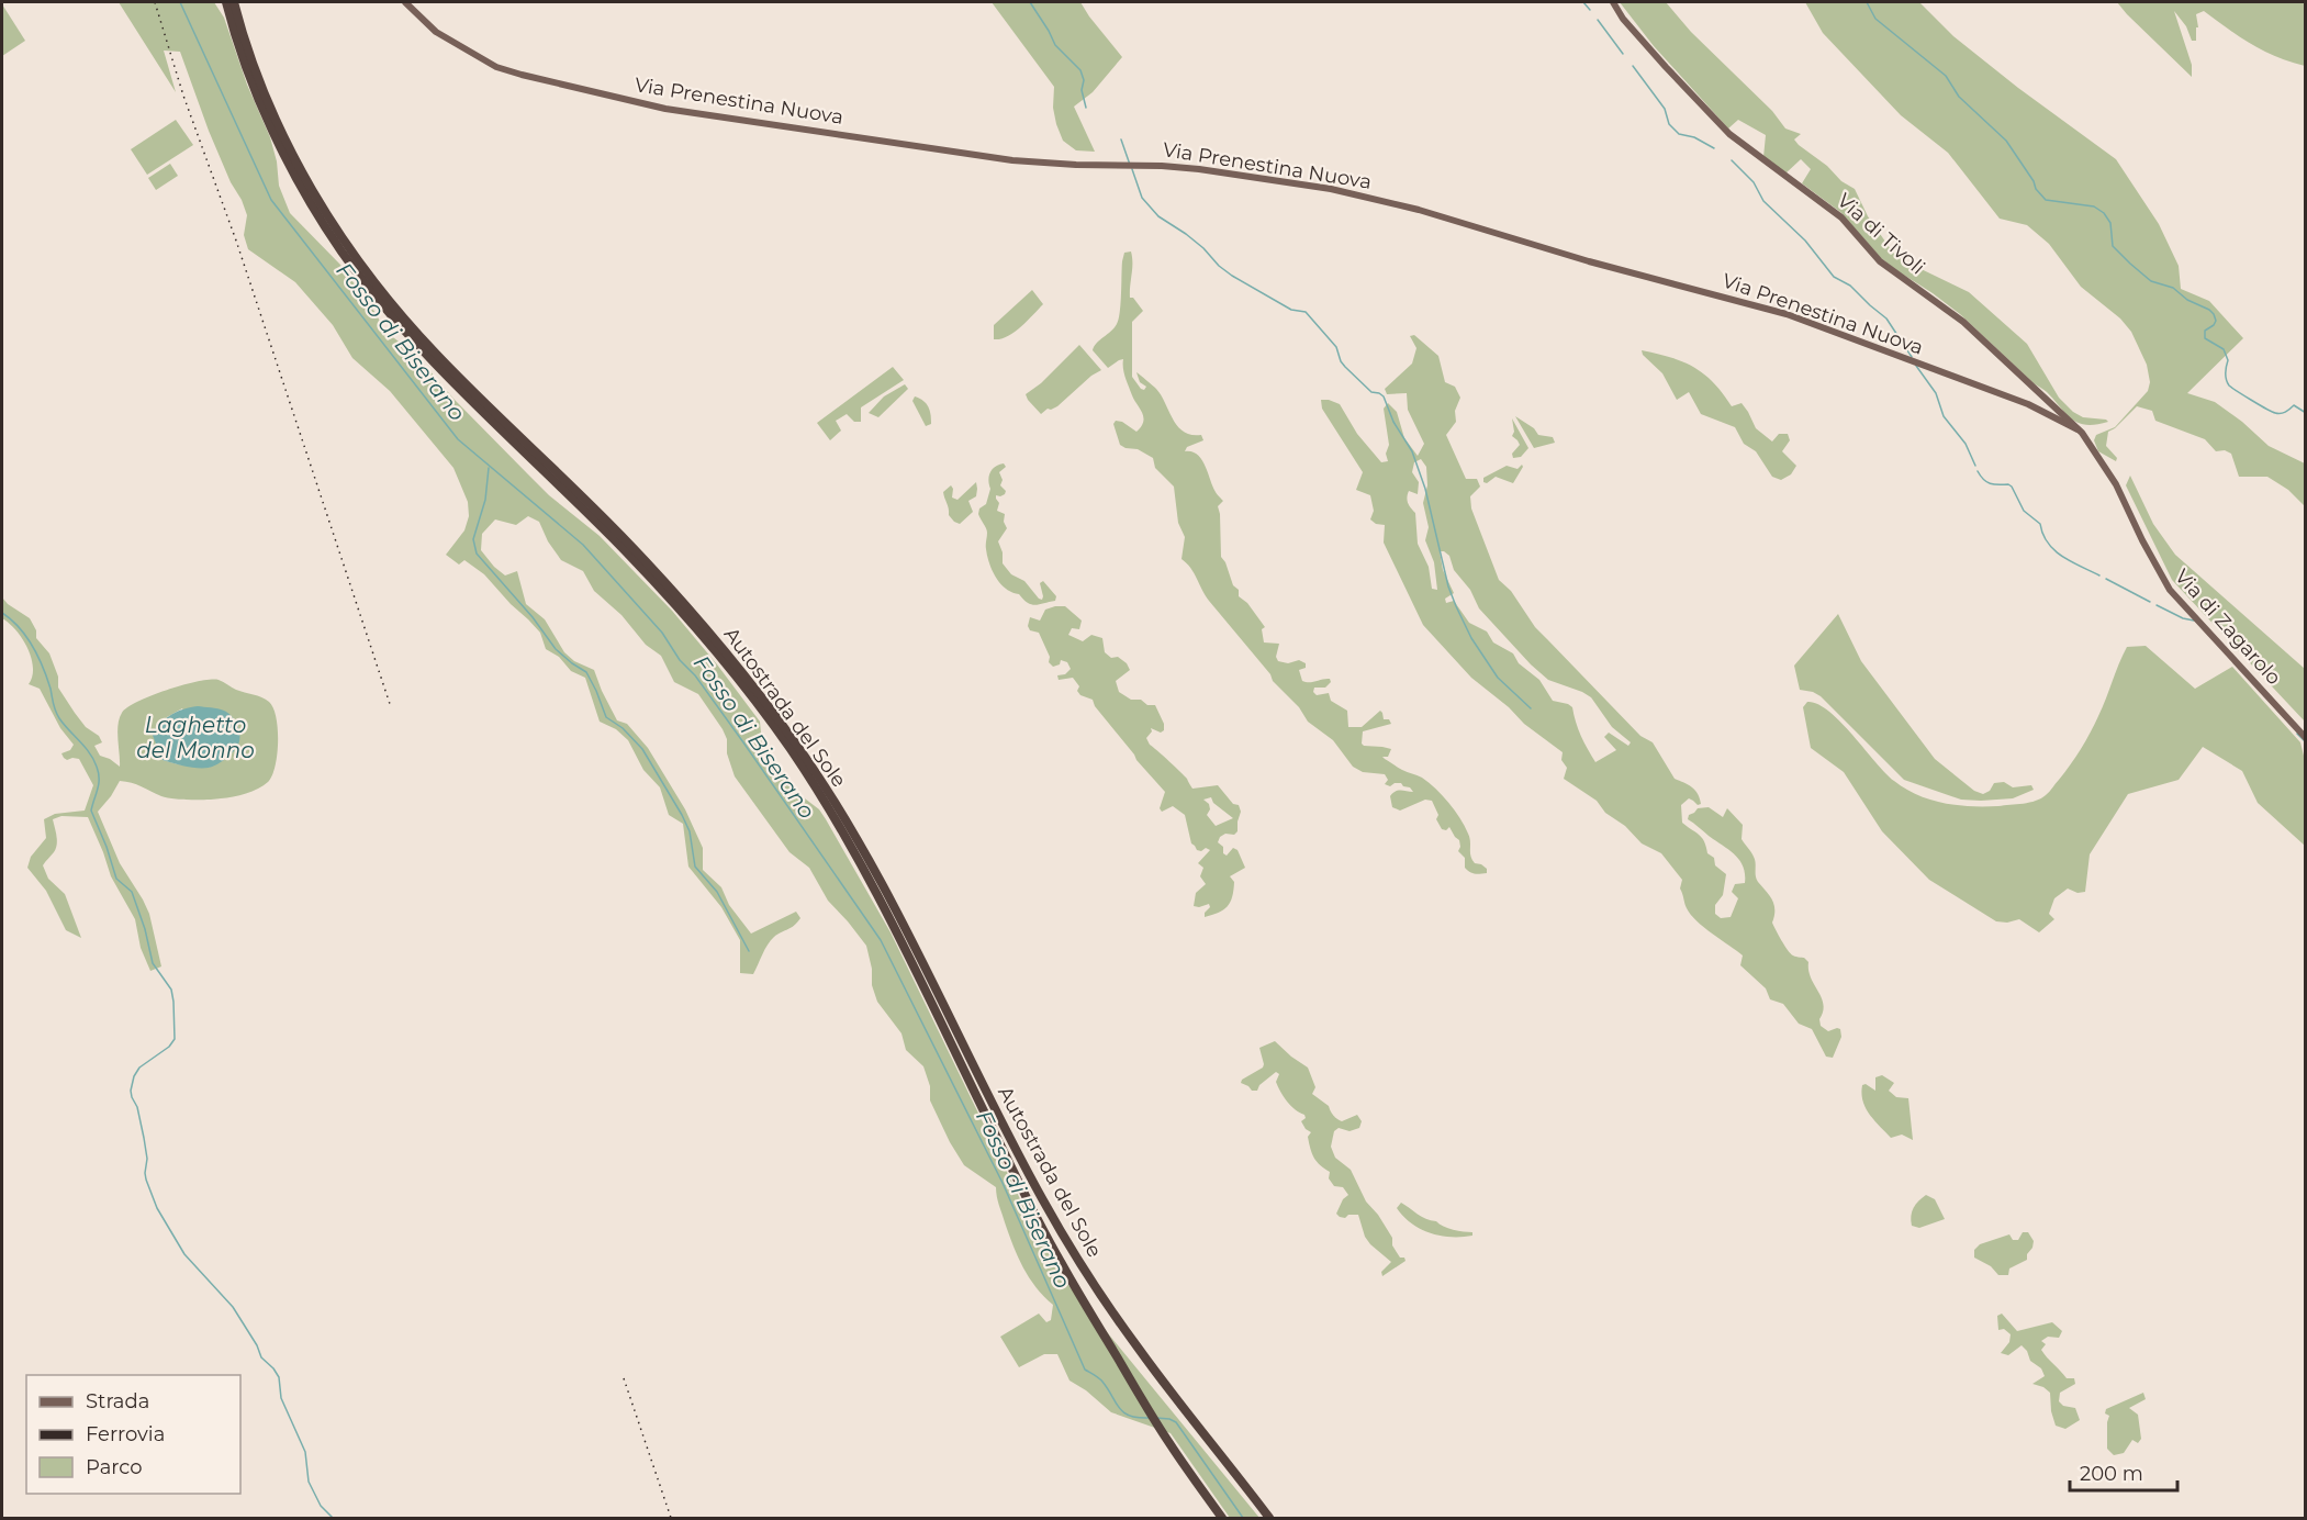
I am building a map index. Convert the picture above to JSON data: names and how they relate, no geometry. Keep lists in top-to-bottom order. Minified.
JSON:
{"streets":{"highway":["Autostrada del Sole"],"main road":["Via Prenestina Nuova","Via di Tivoli","Via di Zagarolo"]},"crossings":[["Via Prenestina Nuova","Via di Tivoli"],["Via Prenestina Nuova","Via di Zagarolo"],["Via di Tivoli","Via di Zagarolo"]],"water":["Fosso di Biserano","Laghetto del Monno"],"legend":["Strada","Ferrovia","Parco"],"scale_bar":"200 m"}
